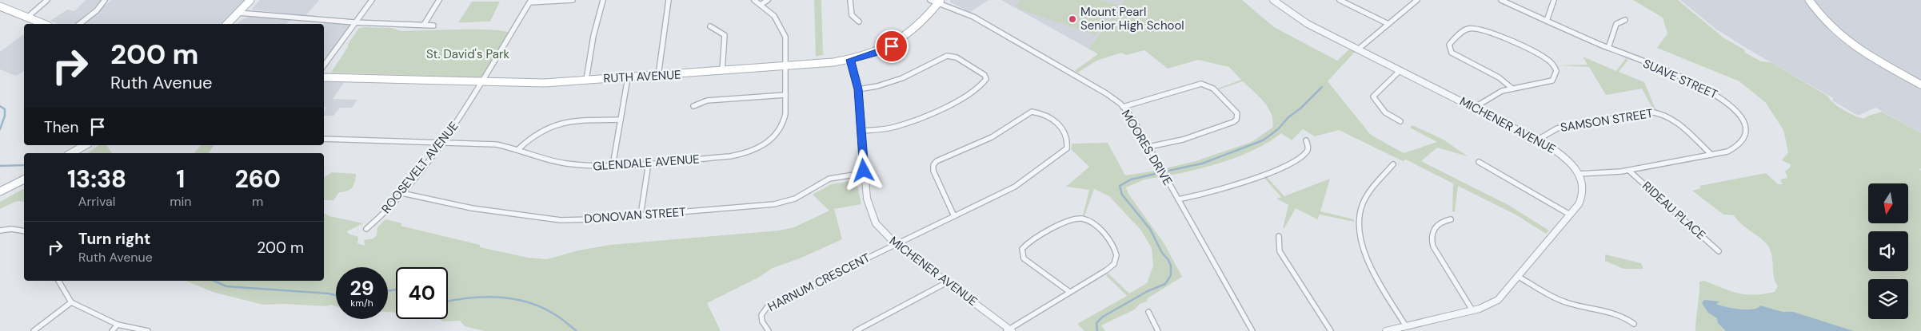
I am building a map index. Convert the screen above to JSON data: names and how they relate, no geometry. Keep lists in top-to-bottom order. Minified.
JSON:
{"streets":{"main road":["RUTH AVENUE"],"street":["SUAVE STREET","SAMSON STREET","MICHENER AVENUE","MOORES DRIVE","GLENDALE AVENUE","ROOSEVELT AVENUE","RIDEAU PLACE","DONOVAN STREET","HARNUM CRESCENT"]},"crossings":[["RUTH AVENUE","MICHENER AVENUE"],["RUTH AVENUE","MOORES DRIVE"],["RUTH AVENUE","GLENDALE AVENUE"],["RUTH AVENUE","ROOSEVELT AVENUE"],["SUAVE STREET","SAMSON STREET"],["SUAVE STREET","MICHENER AVENUE"],["SUAVE STREET","RIDEAU PLACE"],["SAMSON STREET","MICHENER AVENUE"],["MICHENER AVENUE","DONOVAN STREET"],["MICHENER AVENUE","HARNUM CRESCENT"],["GLENDALE AVENUE","ROOSEVELT AVENUE"],["ROOSEVELT AVENUE","DONOVAN STREET"]],"parks":["St. David's Park"],"places":["Mount Pearl Senior High School"],"north":"bottom","page":{"turn":["200 m","Ruth Avenue"],"then":"Then","eta":["13:38","Arrival","1","min","260","m"],"list":[{"name":"Turn right","note":"Ruth Avenue","value":"200 m"}],"speed":"29 km/h","limit":"40"}}
